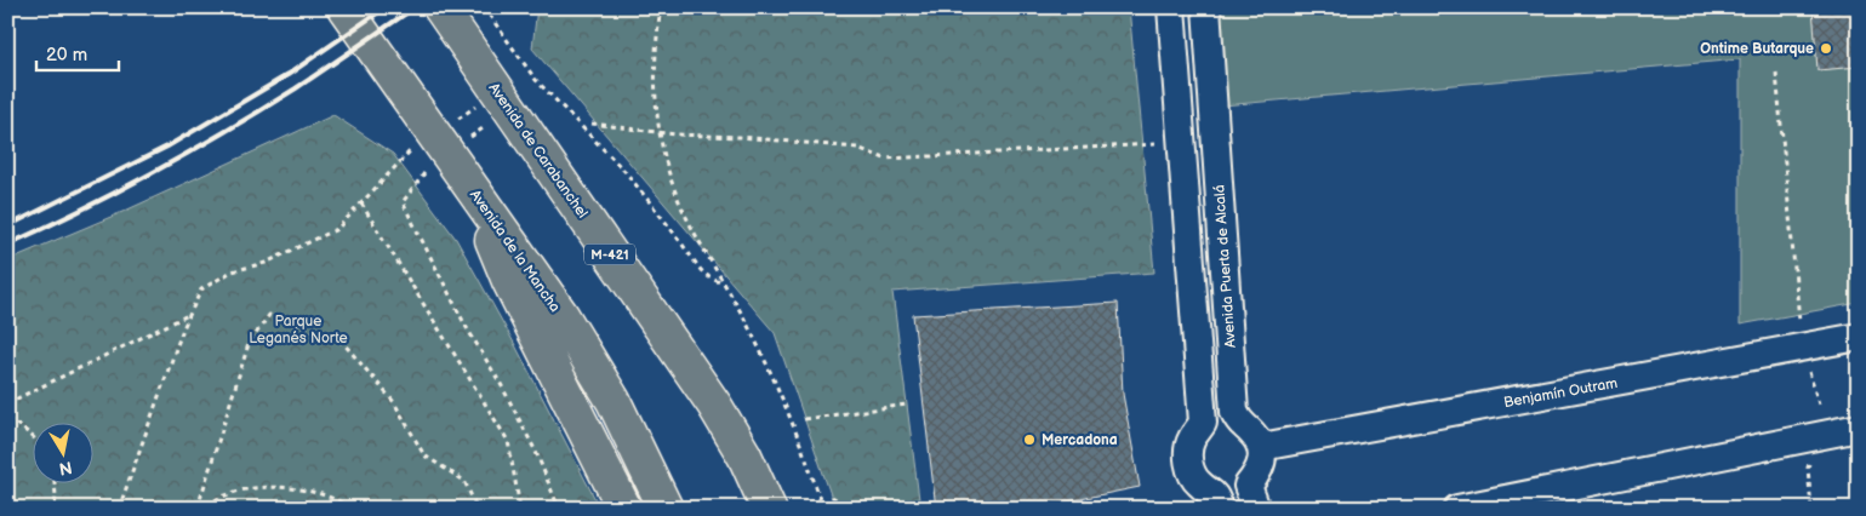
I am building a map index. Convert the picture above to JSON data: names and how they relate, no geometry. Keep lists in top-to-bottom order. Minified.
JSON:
{"streets":{"main road":["Avenida de Carabanchel","Avenida de la Mancha","M-421"],"street":["Avenida Puerta de Alcalá","Benjamín Outram"]},"crossings":[["Avenida Puerta de Alcalá","Benjamín Outram"]],"parks":["Parque Leganés Norte"],"places":["Ontime Butarque","Mercadona"],"scale_bar":"20 m","north":"bottom"}
